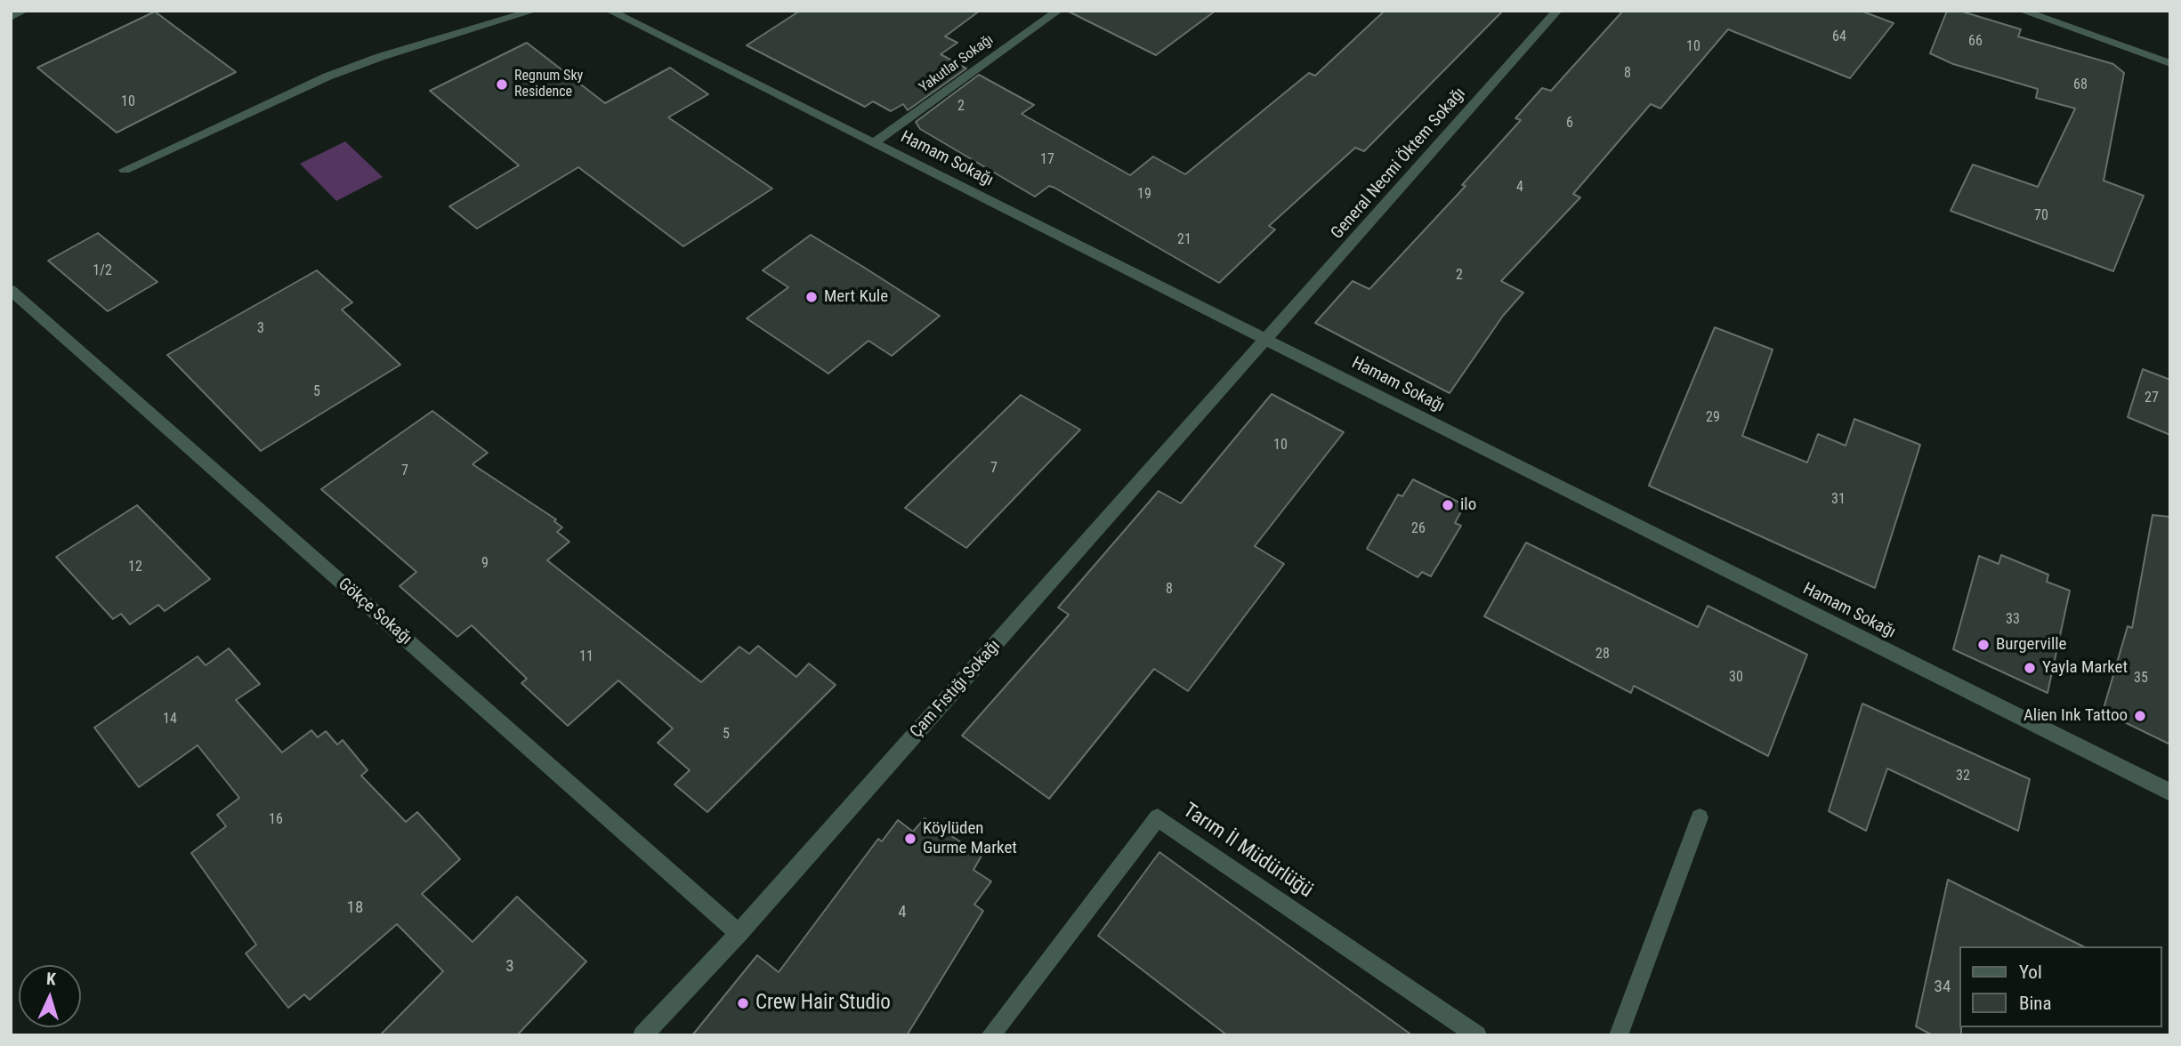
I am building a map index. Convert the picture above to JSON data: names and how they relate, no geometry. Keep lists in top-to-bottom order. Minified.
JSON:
{"streets":{"street":["Yakutlar Sokağı","Hamam Sokağı","General Necmi Öktem Sokağı","Gökçe Sokağı","Çam Fıstığı Sokağı","Tarım İl Müdürlüğü"]},"crossings":[["Yakutlar Sokağı","Hamam Sokağı"],["Hamam Sokağı","General Necmi Öktem Sokağı"],["Hamam Sokağı","Çam Fıstığı Sokağı"],["General Necmi Öktem Sokağı","Çam Fıstığı Sokağı"],["Gökçe Sokağı","Çam Fıstığı Sokağı"]],"places":["Regnum Sky Residence","Mert Kule","ilo","Burgerville","Yayla Market","Alien Ink Tattoo","Köylüden Gurme Market","Crew Hair Studio"],"house_numbers":["64","66","10","8","68","10","2","6","17","4","19","70","21","1/2","2","3","5","27","29","10","7","7","31","26","9","12","8","33","28","11","30","35","14","5","32","16","18","4","3","34"],"legend":["Yol","Bina"],"north":"top"}
